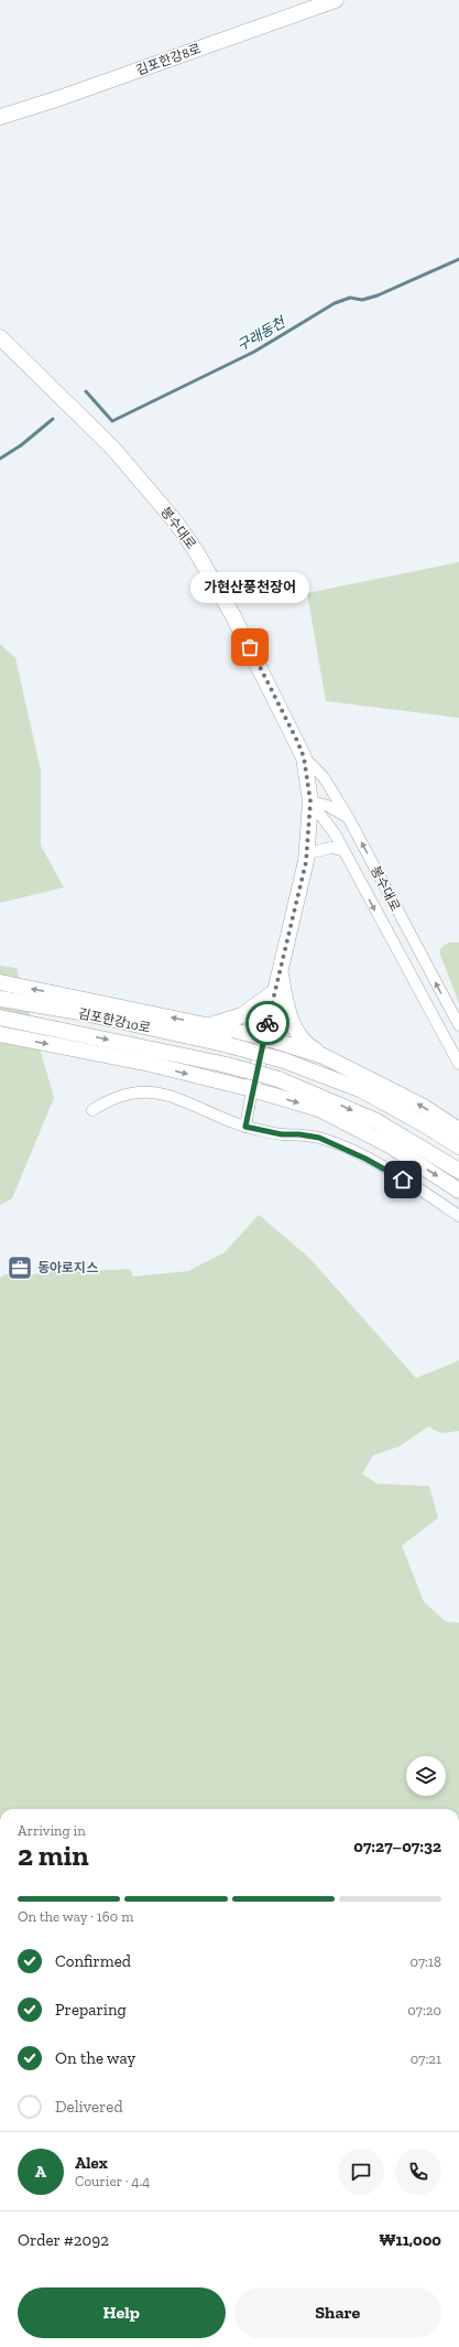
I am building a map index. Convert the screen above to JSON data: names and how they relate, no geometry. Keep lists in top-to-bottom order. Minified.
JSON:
{"streets":{"street":["김포한강8로","봉수대로","김포한강10로"]},"water":["구래동천"],"places":{"other":["가현산풍천장어"],"office":["동아로지스"]},"page":{"bubble":"가현산풍천장어","heading":["2 min","Arriving in","07:27–07:32"],"panel":["Alex","Courier · 4.4","Order #2092","₩11,000"],"bar":"On the way · 160 m","list":[["Confirmed","07:18"],["Preparing","07:20"],["On the way","07:21"],"Delivered"],"round":"A","buttons":["Help","Share"]}}
